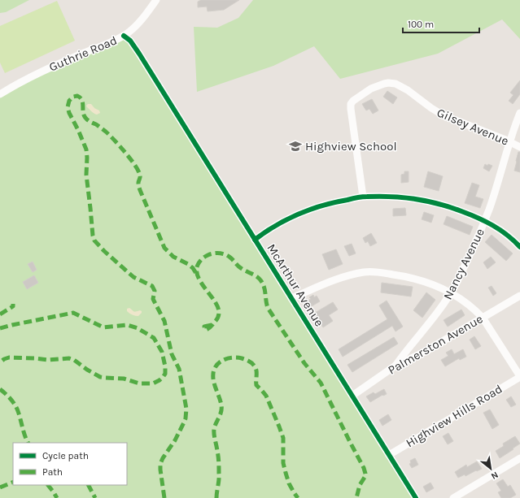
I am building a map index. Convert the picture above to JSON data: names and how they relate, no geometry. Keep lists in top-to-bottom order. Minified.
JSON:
{"streets":{"street":["Guthrie Road","Gilsey Avenue","Nancy Avenue","McArthur Avenue","Palmerston Avenue","Highview Hills Road"]},"crossings":[["Guthrie Road","McArthur Avenue"],["Gilsey Avenue","Nancy Avenue"],["Nancy Avenue","Palmerston Avenue"],["McArthur Avenue","Palmerston Avenue"],["McArthur Avenue","Highview Hills Road"]],"places":{"school or university":["Highview School"]},"legend":["Cycle path","Path"],"scale_bar":"100 m","north":"bottom right"}
